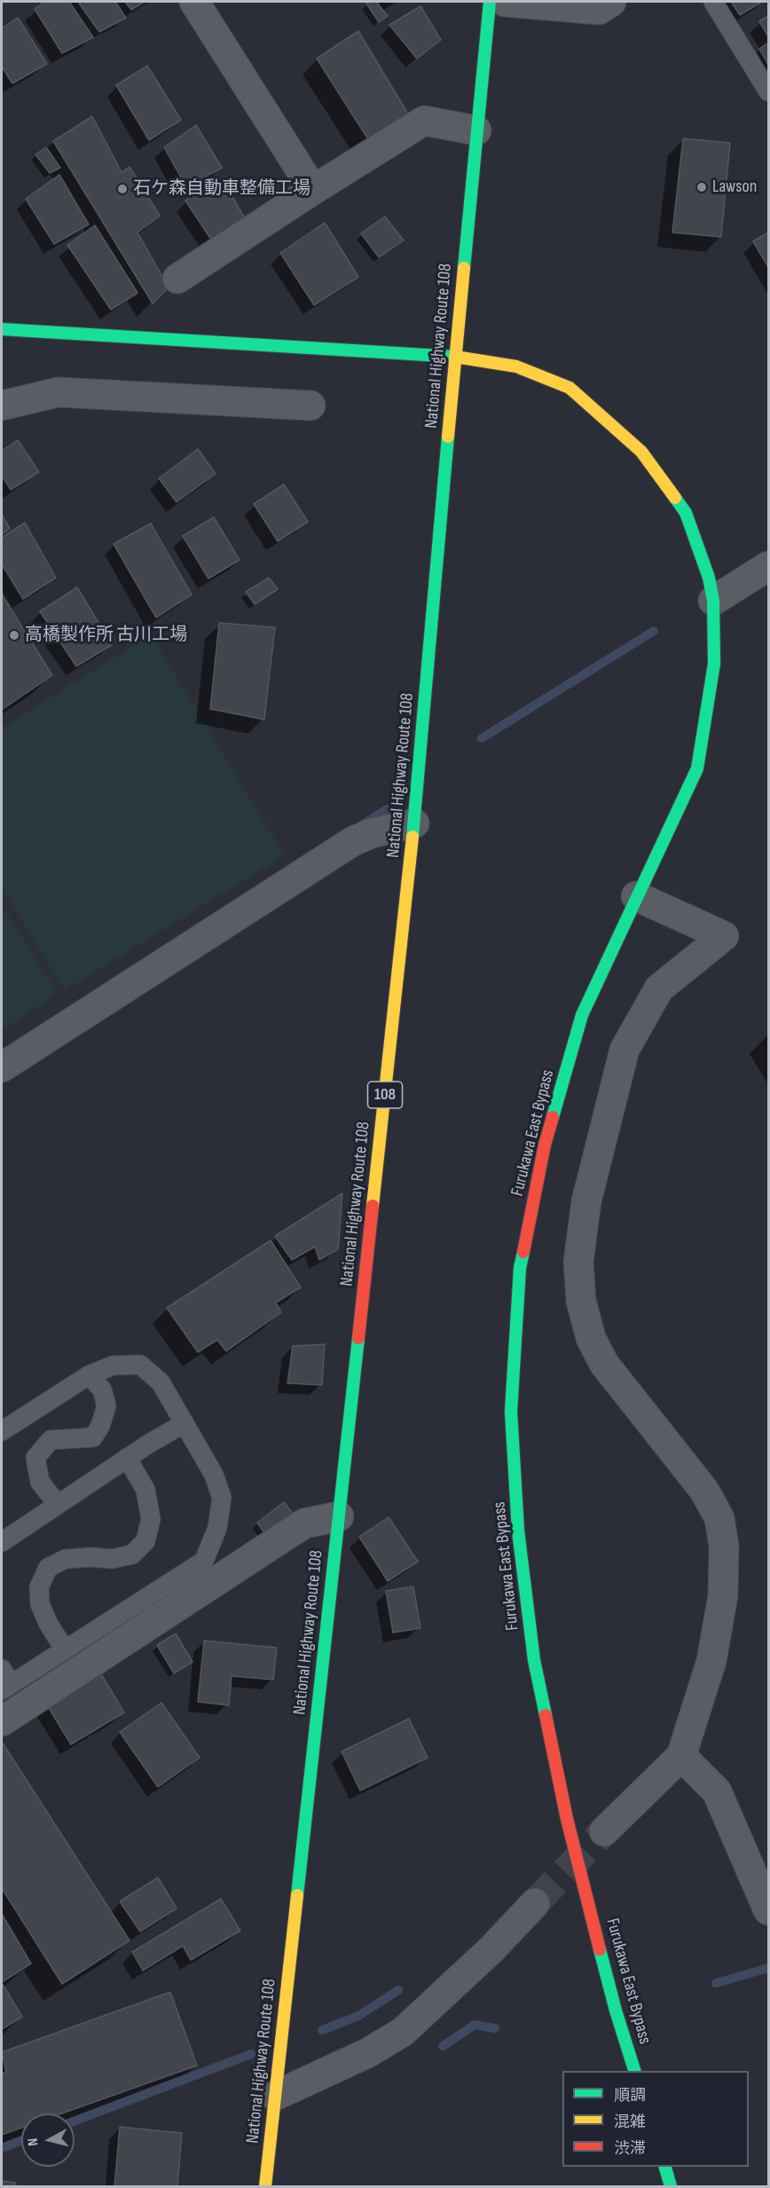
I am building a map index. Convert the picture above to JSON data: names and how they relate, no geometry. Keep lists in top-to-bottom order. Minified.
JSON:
{"streets":{"main road":["National Highway Route 108","108","Furukawa East Bypass"]},"crossings":[["National Highway Route 108","Furukawa East Bypass"]],"places":["Lawson","石ケ森自動車整備工場","高橋製作所 古川工場"],"legend":["順調","混雑","渋滞"],"north":"left"}
